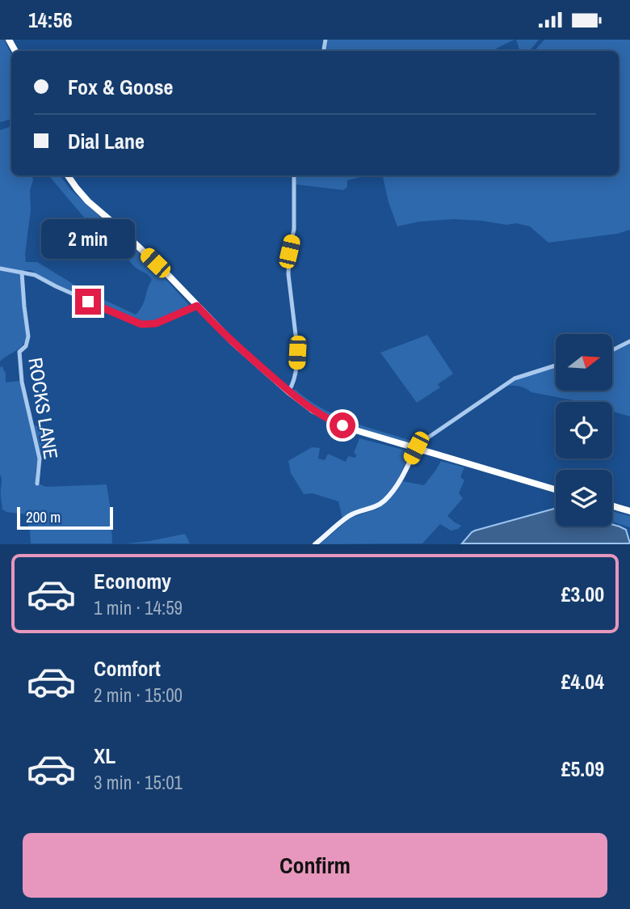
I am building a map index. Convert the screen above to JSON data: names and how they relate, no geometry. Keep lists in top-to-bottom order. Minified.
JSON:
{"streets":{"street":["ROCKS LANE"]},"scale_bar":"200 m","north":"right","page":{"status":"14:56","banner":["Fox & Goose","Dial Lane"],"bubble":"2 min","scale":"200 m","list":[{"name":"Economy","note":"1 min · 14:59","value":"£3.00"},{"name":"Comfort","note":"2 min · 15:00","value":"£4.04"},{"name":"XL","note":"3 min · 15:01","value":"£5.09"}],"buttons":"Confirm"}}
